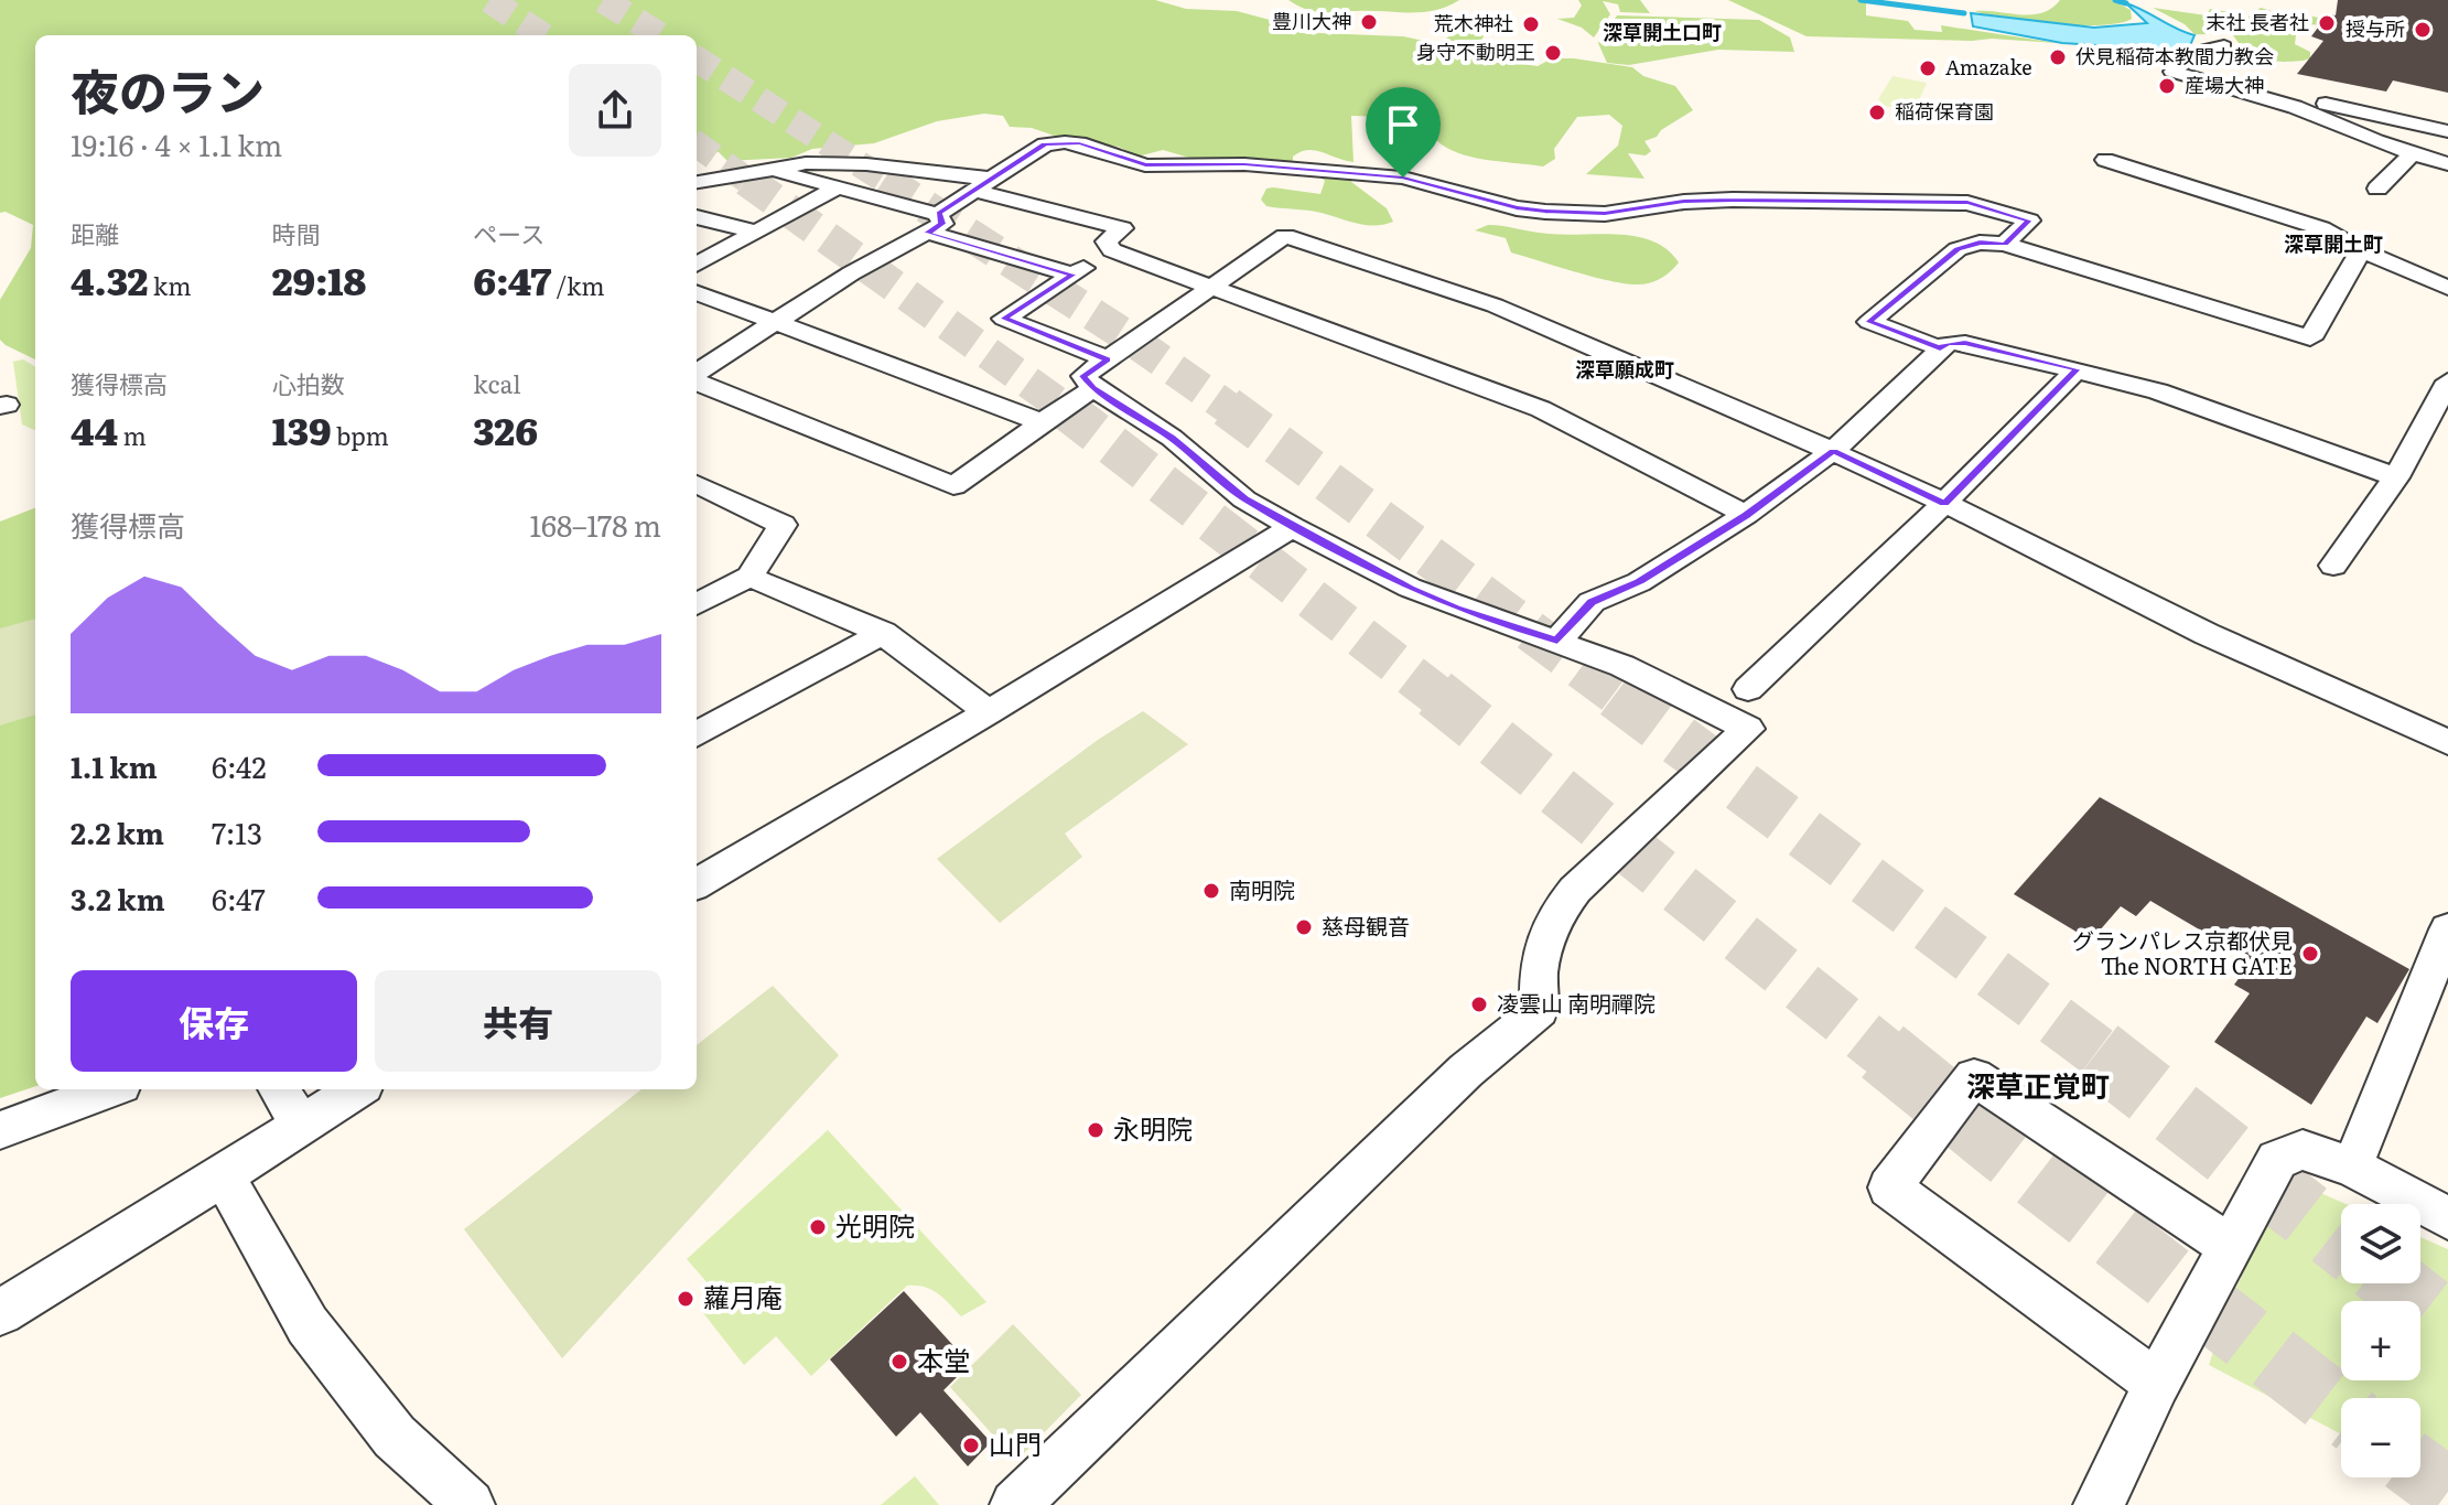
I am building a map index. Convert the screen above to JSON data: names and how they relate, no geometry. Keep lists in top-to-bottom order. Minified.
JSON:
{"districts":["深草開土口町","深草開土町","深草願成町","深草正覚町"],"places":["豊川大神","末社 長者社","荒木神社","授与所","身守不動明王","伏見稲荷本教間力教会","Amazake","産場大神","稲荷保育園","南明院","慈母観音","グランパレス京都伏見 The NORTH GATE","凌雲山 南明禪院","永明院","光明院","蘿月庵","本堂","山門"],"page":{"heading":["夜のラン","19:16 · 4 × 1.1 km"],"stats":[["距離","4.32 km"],["時間","29:18"],["ペース","6:47 /km"],["獲得標高","44 m"],["心拍数","139 bpm"],["kcal","326"]],"chart":["獲得標高","168–178 m"],"list":[{"name":"1.1 km","note":"6:42"},{"name":"2.2 km","note":"7:13"},{"name":"3.2 km","note":"6:47"}],"buttons":["保存","共有"],"map_buttons":["+","−"]}}
